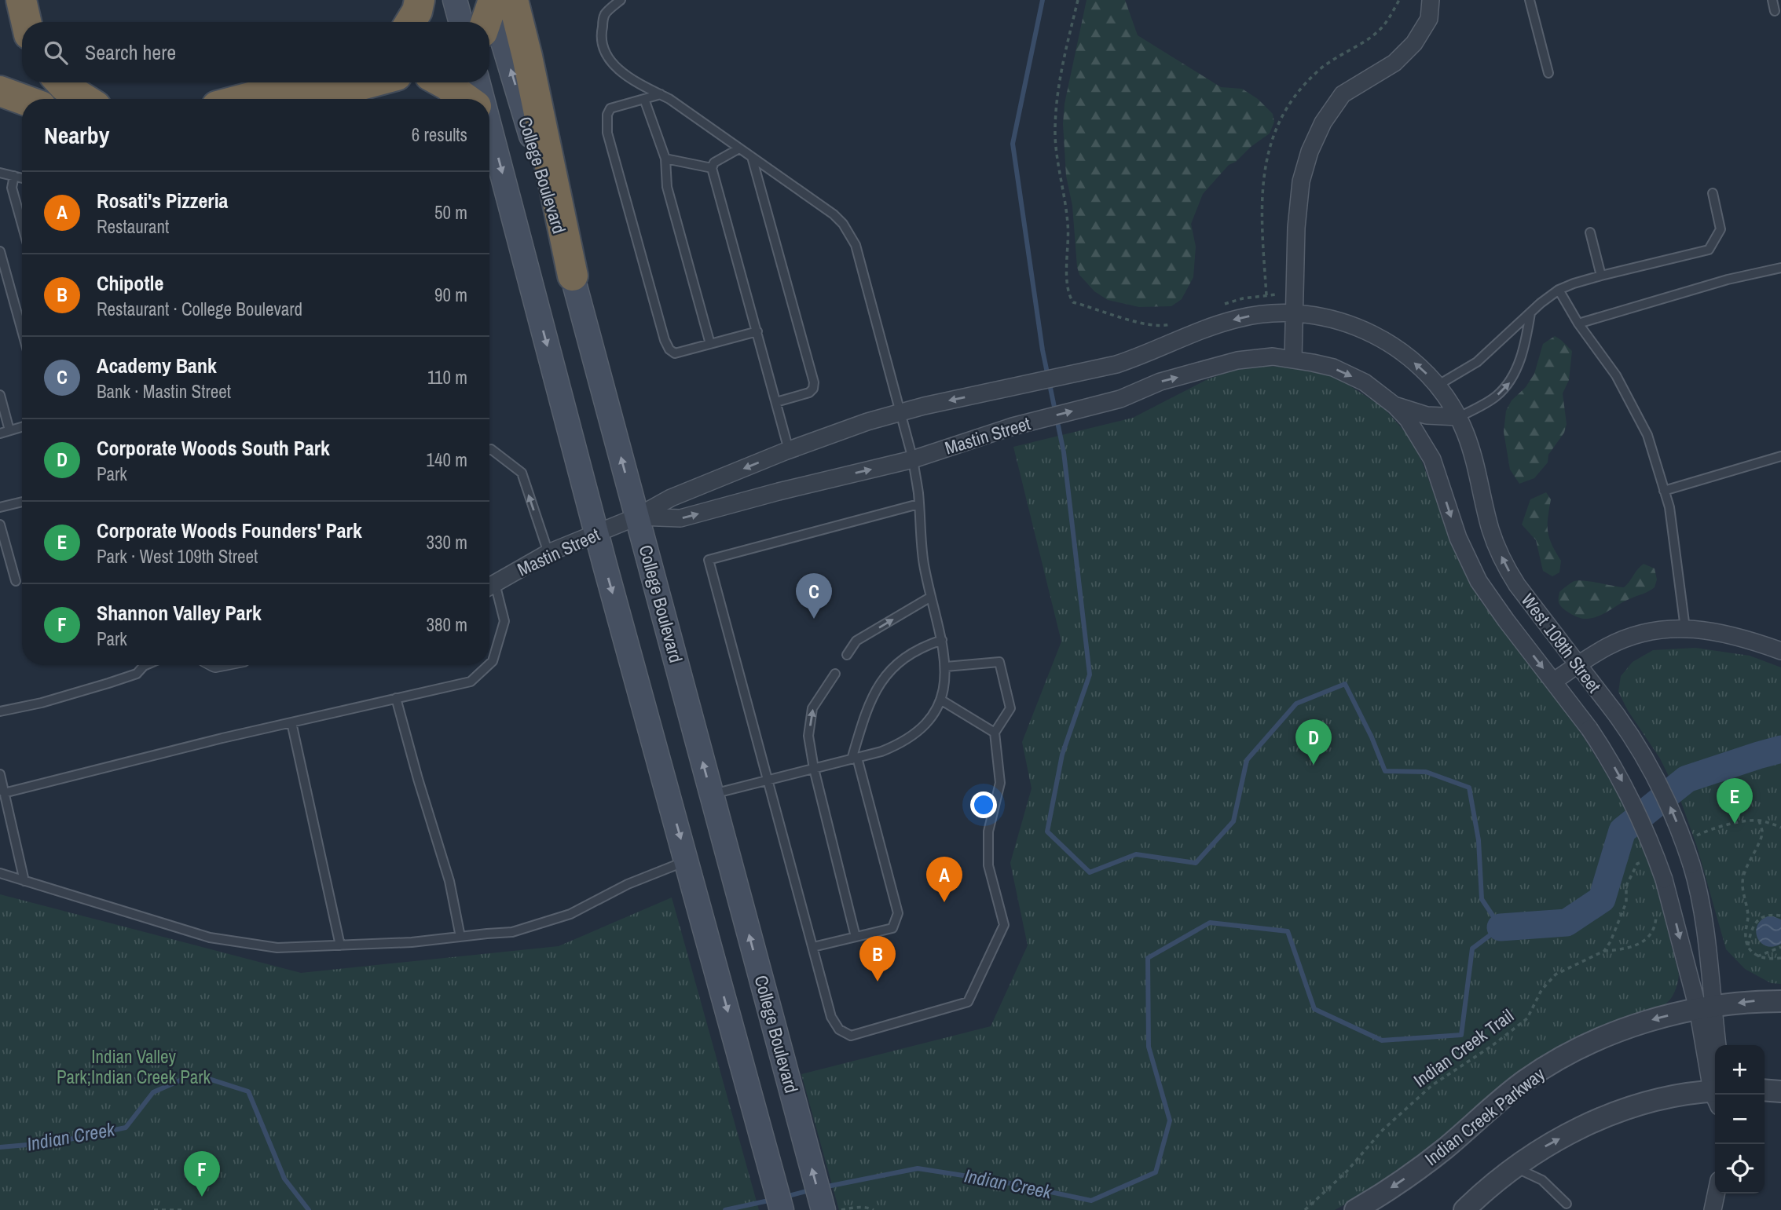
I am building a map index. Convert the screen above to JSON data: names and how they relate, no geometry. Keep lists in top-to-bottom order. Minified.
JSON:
{"streets":{"main road":["College Boulevard"],"street":["Mastin Street","West 109th Street","Indian Creek Parkway"],"path":["Indian Creek Trail"]},"crossings":[["College Boulevard","Mastin Street"],["Mastin Street","West 109th Street"],["West 109th Street","Indian Creek Parkway"]],"water":["Indian Creek"],"parks":["Indian Valley Park;Indian Creek Park"],"page":{"search":"Search here","heading":["Nearby","6 results"],"list":[{"mark":"A","name":"Rosati's Pizzeria","note":"Restaurant","value":"50 m"},{"mark":"B","name":"Chipotle","note":"Restaurant · College Boulevard","value":"90 m"},{"mark":"C","name":"Academy Bank","note":"Bank · Mastin Street","value":"110 m"},{"mark":"D","name":"Corporate Woods South Park","note":"Park","value":"140 m"},{"mark":"E","name":"Corporate Woods Founders' Park","note":"Park · West 109th Street","value":"330 m"},{"mark":"F","name":"Shannon Valley Park","note":"Park","value":"380 m"}],"pins":["C","D","E","A","B","F"],"map_buttons":["+","−"]}}
